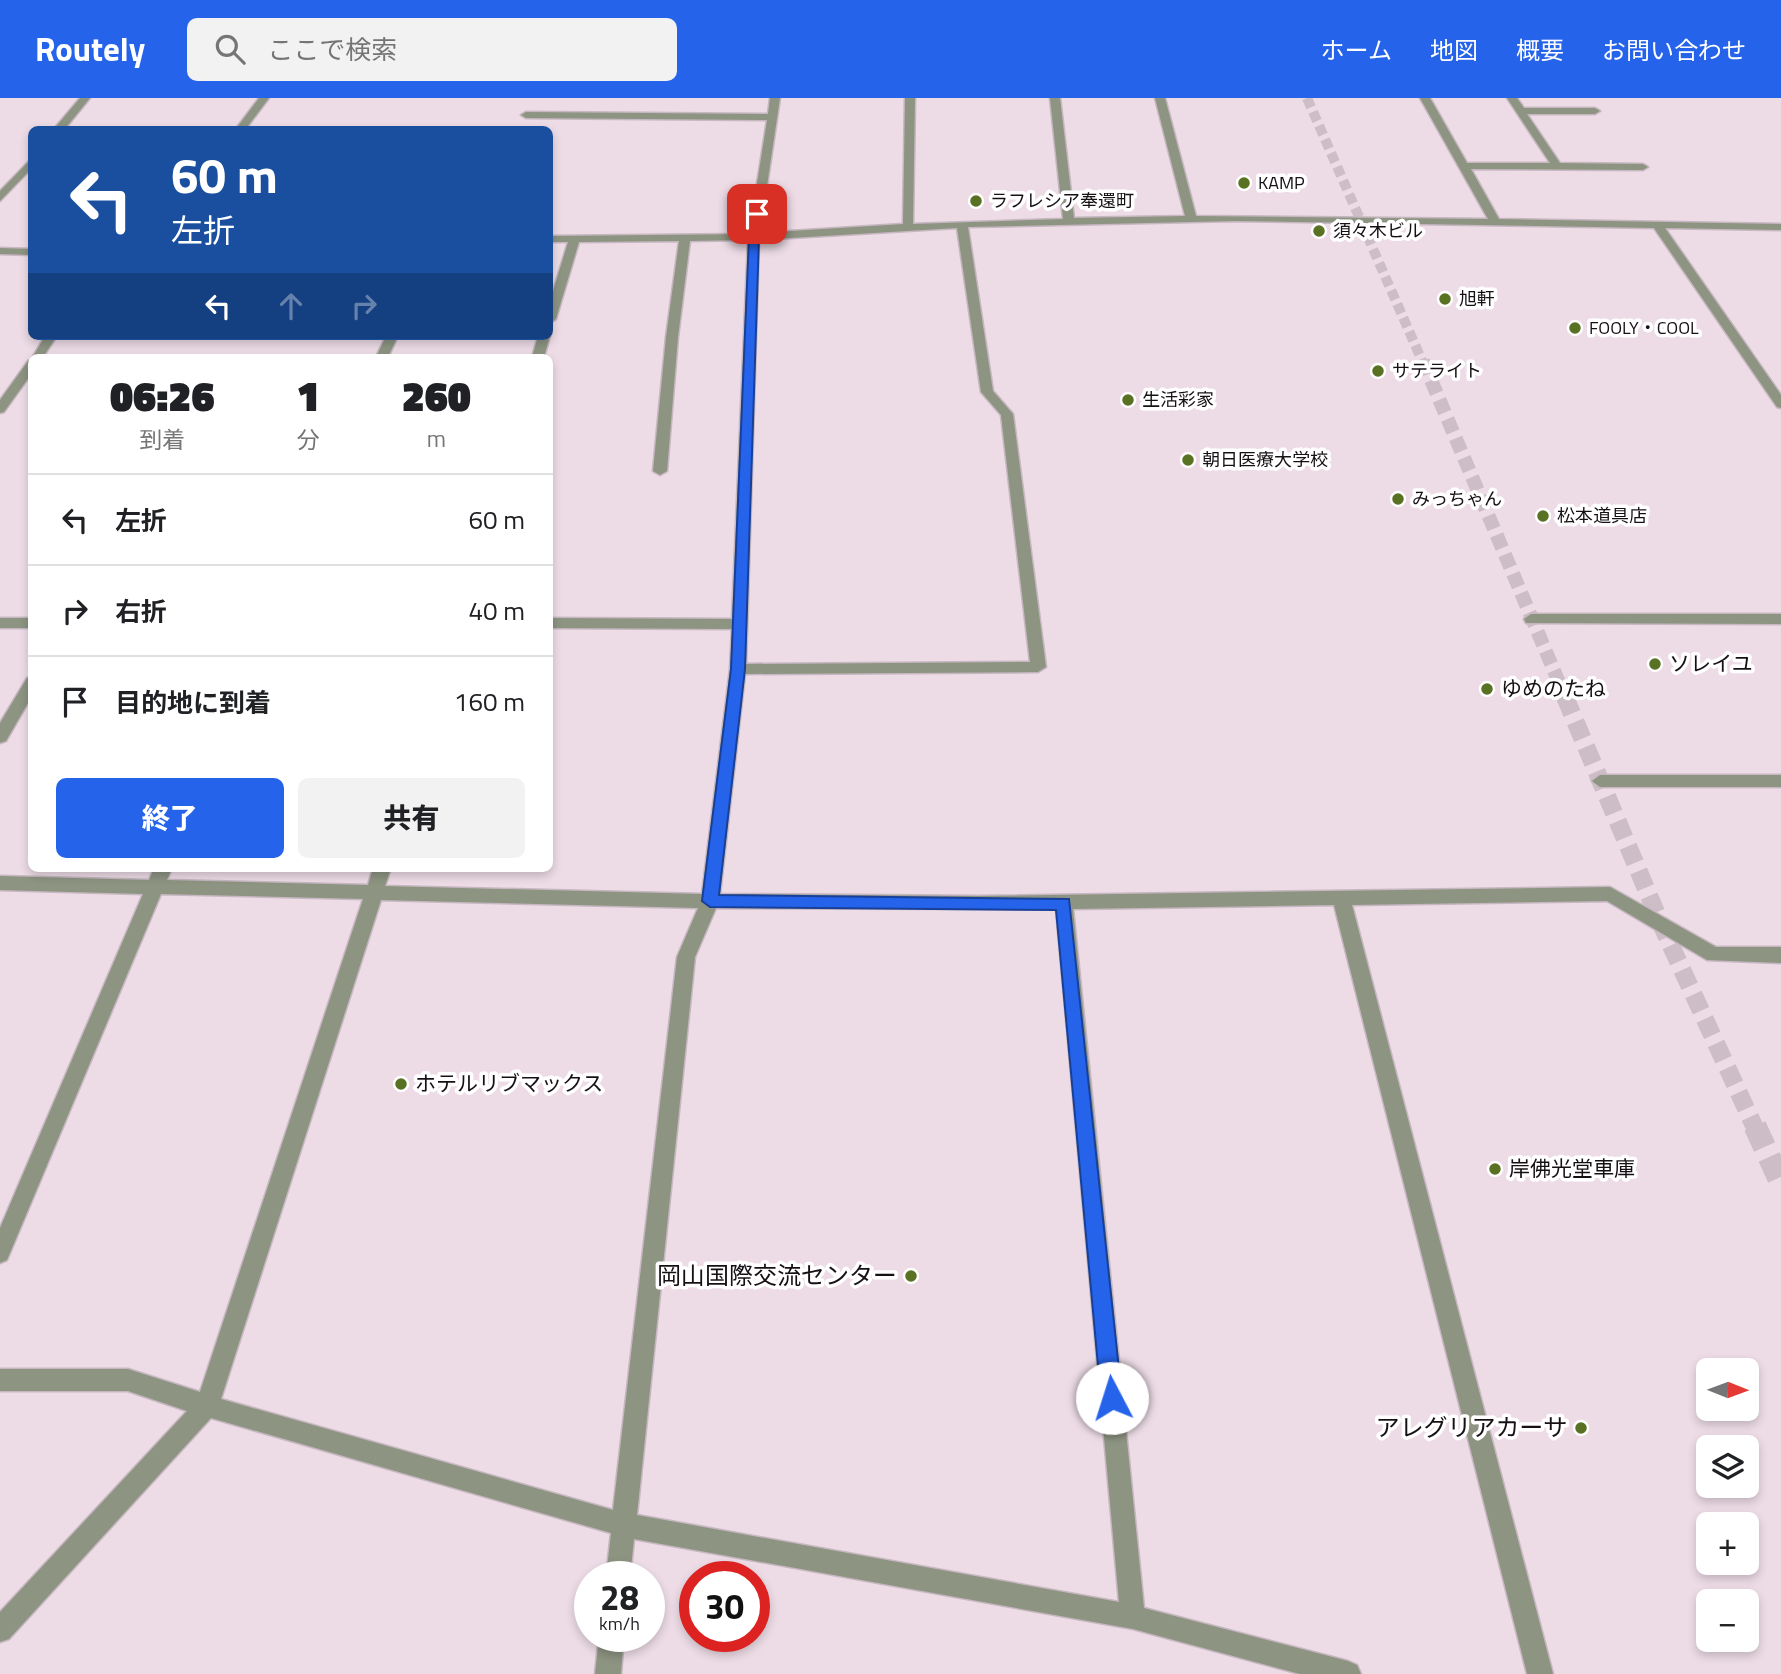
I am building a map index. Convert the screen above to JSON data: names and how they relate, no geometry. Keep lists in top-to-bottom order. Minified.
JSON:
{"places":["KAMP","ラフレシア奉還町","須々木ビル","旭軒","FOOLY・COOL","サテライト","生活彩家","朝日医療大学校","みっちゃん","松本道具店","ソレイユ","ゆめのたね","ホテルリブマックス","岸佛光堂車庫","岡山国際交流センター","アレグリアカーサ"],"north":"right","page":{"header":"Routely","search":"ここで検索","nav":["ホーム","地図","概要","お問い合わせ"],"turn":["60 m","左折"],"eta":["06:26","到着","1","分","260","m"],"list":[{"name":"左折","value":"60 m"},{"name":"右折","value":"40 m"},{"name":"目的地に到着","value":"160 m"}],"buttons":["終了","共有"],"map_buttons":["+","−"],"speed":"28 km/h","limit":"30"}}
